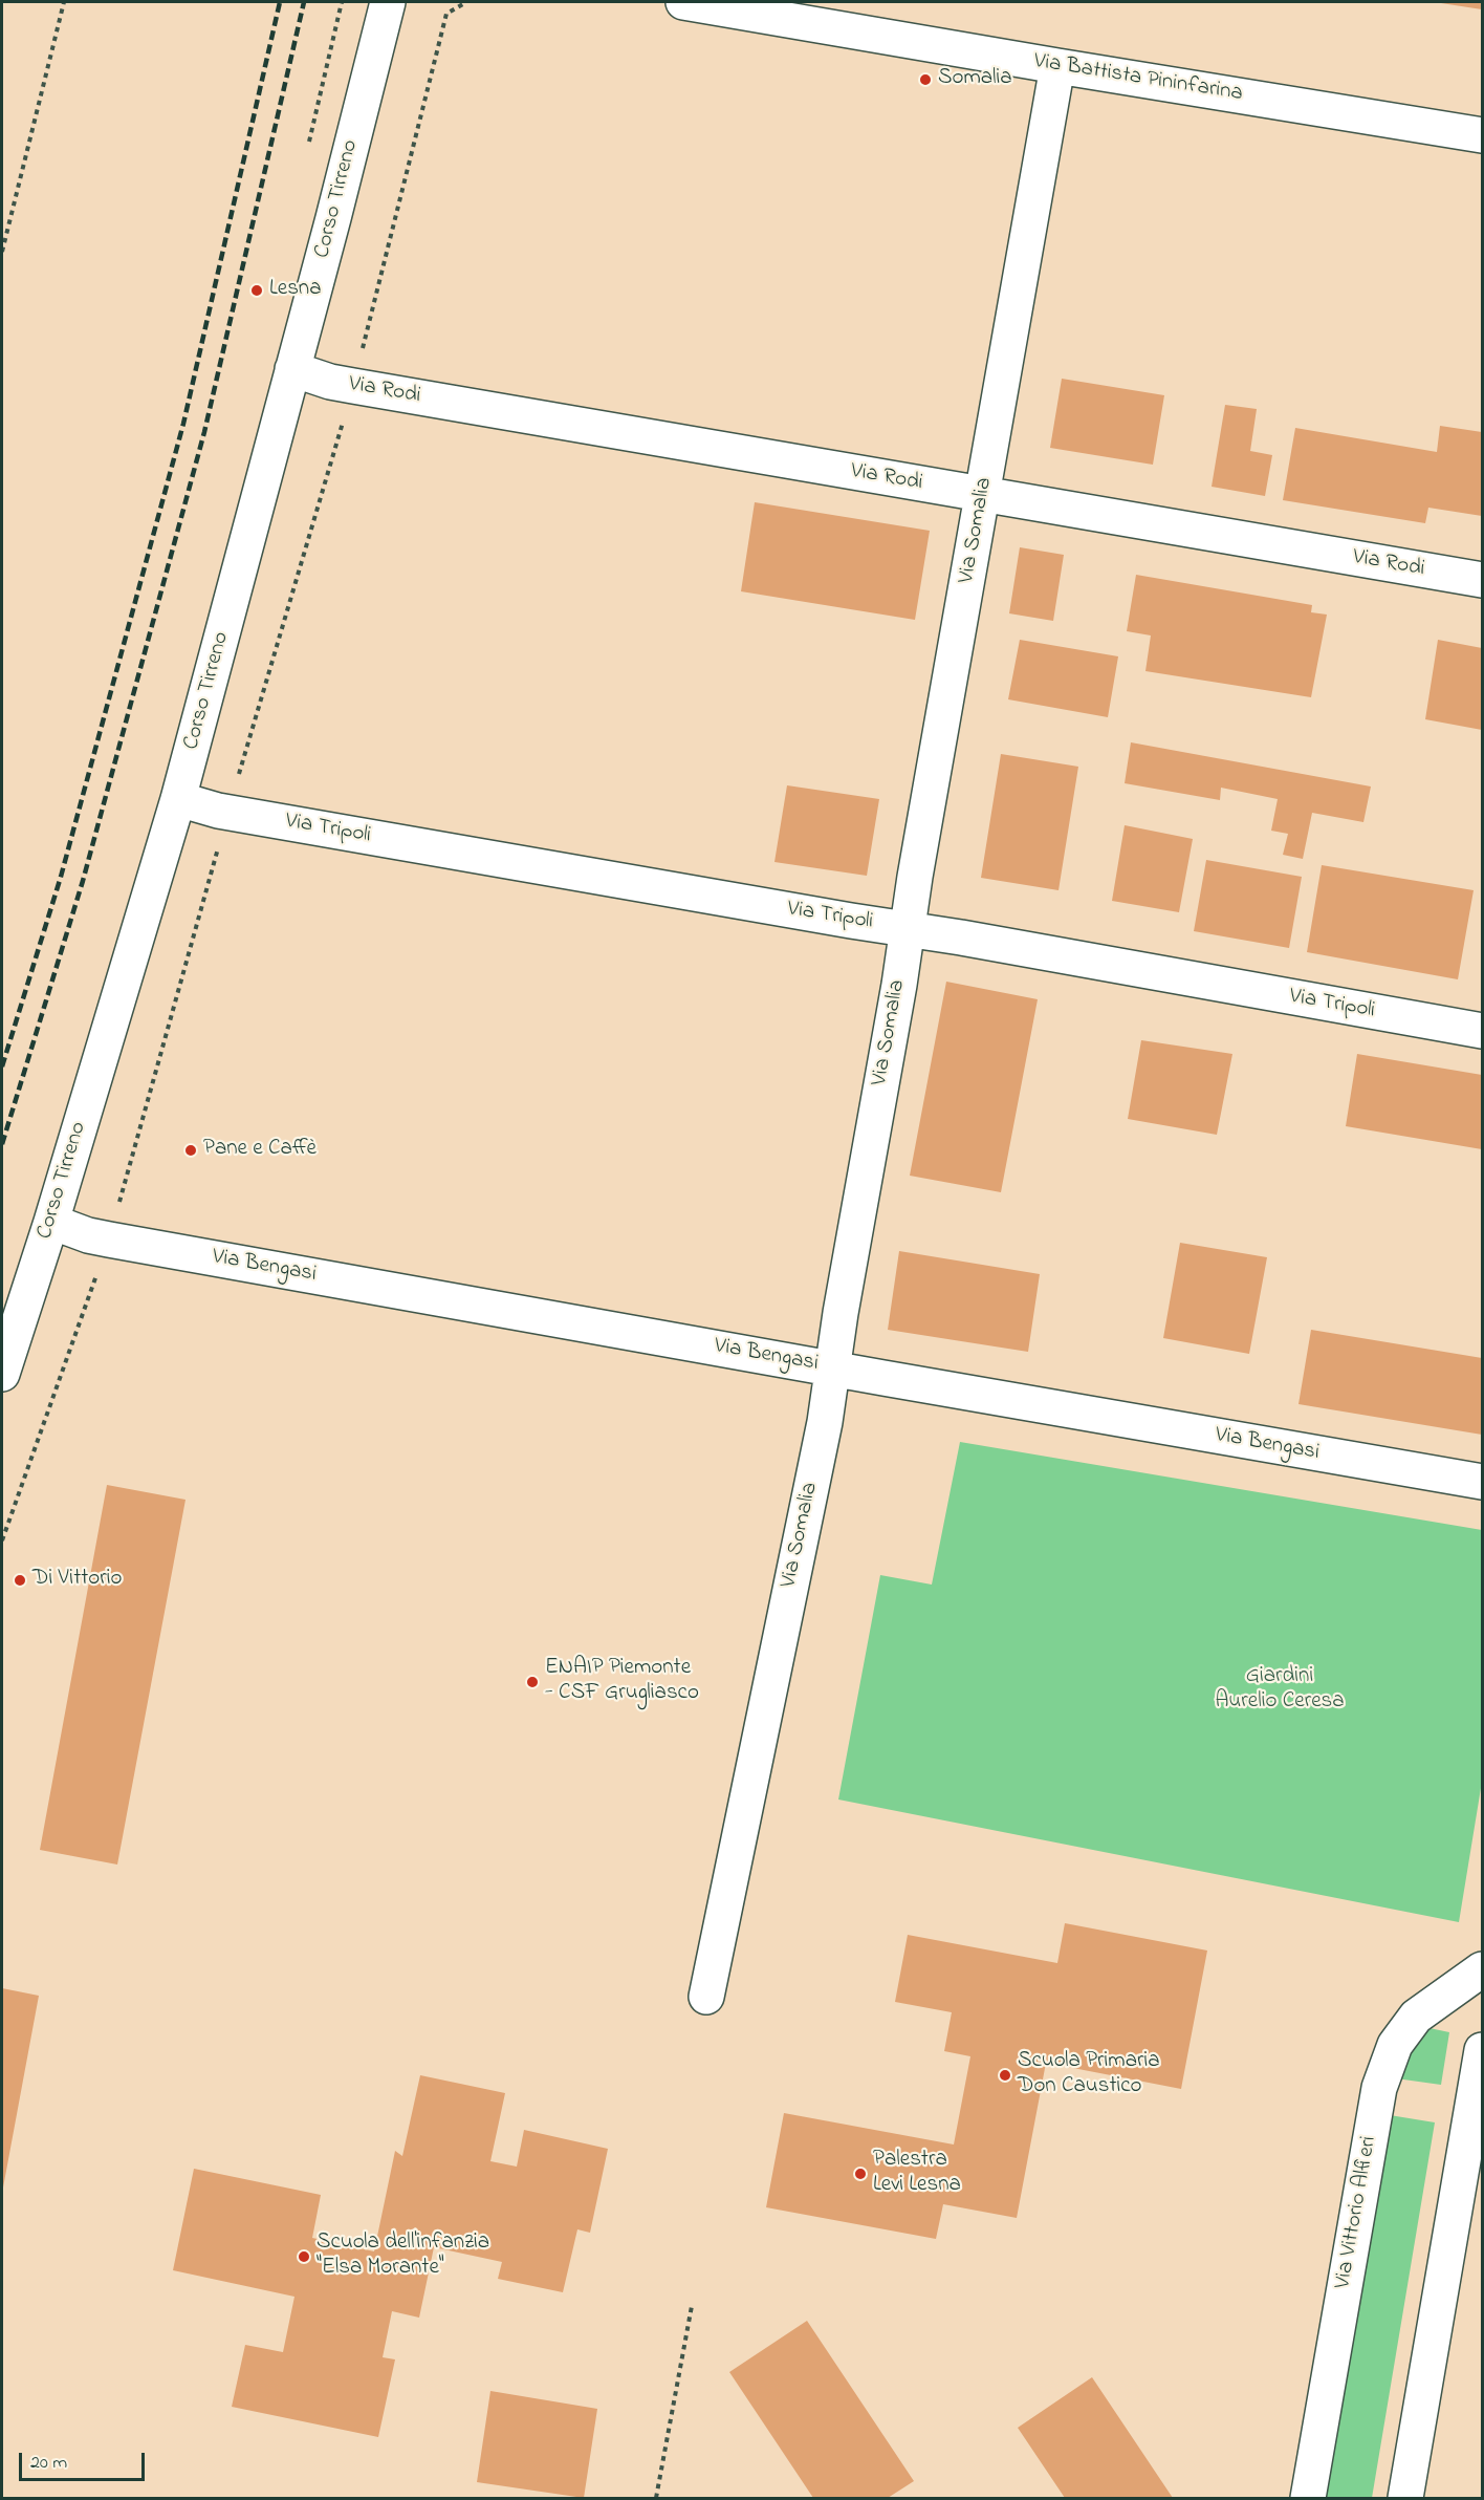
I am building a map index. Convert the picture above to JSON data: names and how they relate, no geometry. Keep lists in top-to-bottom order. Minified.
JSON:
{"streets":{"street":["Via Battista Pininfarina","Corso Tirreno","Via Rodi","Via Somalia","Via Tripoli","Via Bengasi","Via Vittorio Alfieri"]},"crossings":[["Via Battista Pininfarina","Via Somalia"],["Corso Tirreno","Via Rodi"],["Corso Tirreno","Via Tripoli"],["Corso Tirreno","Via Bengasi"],["Via Rodi","Via Somalia"],["Via Somalia","Via Tripoli"],["Via Somalia","Via Bengasi"]],"parks":["Giardini Aurelio Ceresa"],"places":["Somalia","Lesna","Pane e Caffè","Di Vittorio","ENAIP Piemonte - CSF Grugliasco","Scuola Primaria Don Caustico","Palestra Levi Lesna","Scuola dell'infanzia \"Elsa Morante\""],"scale_bar":"20 m"}
